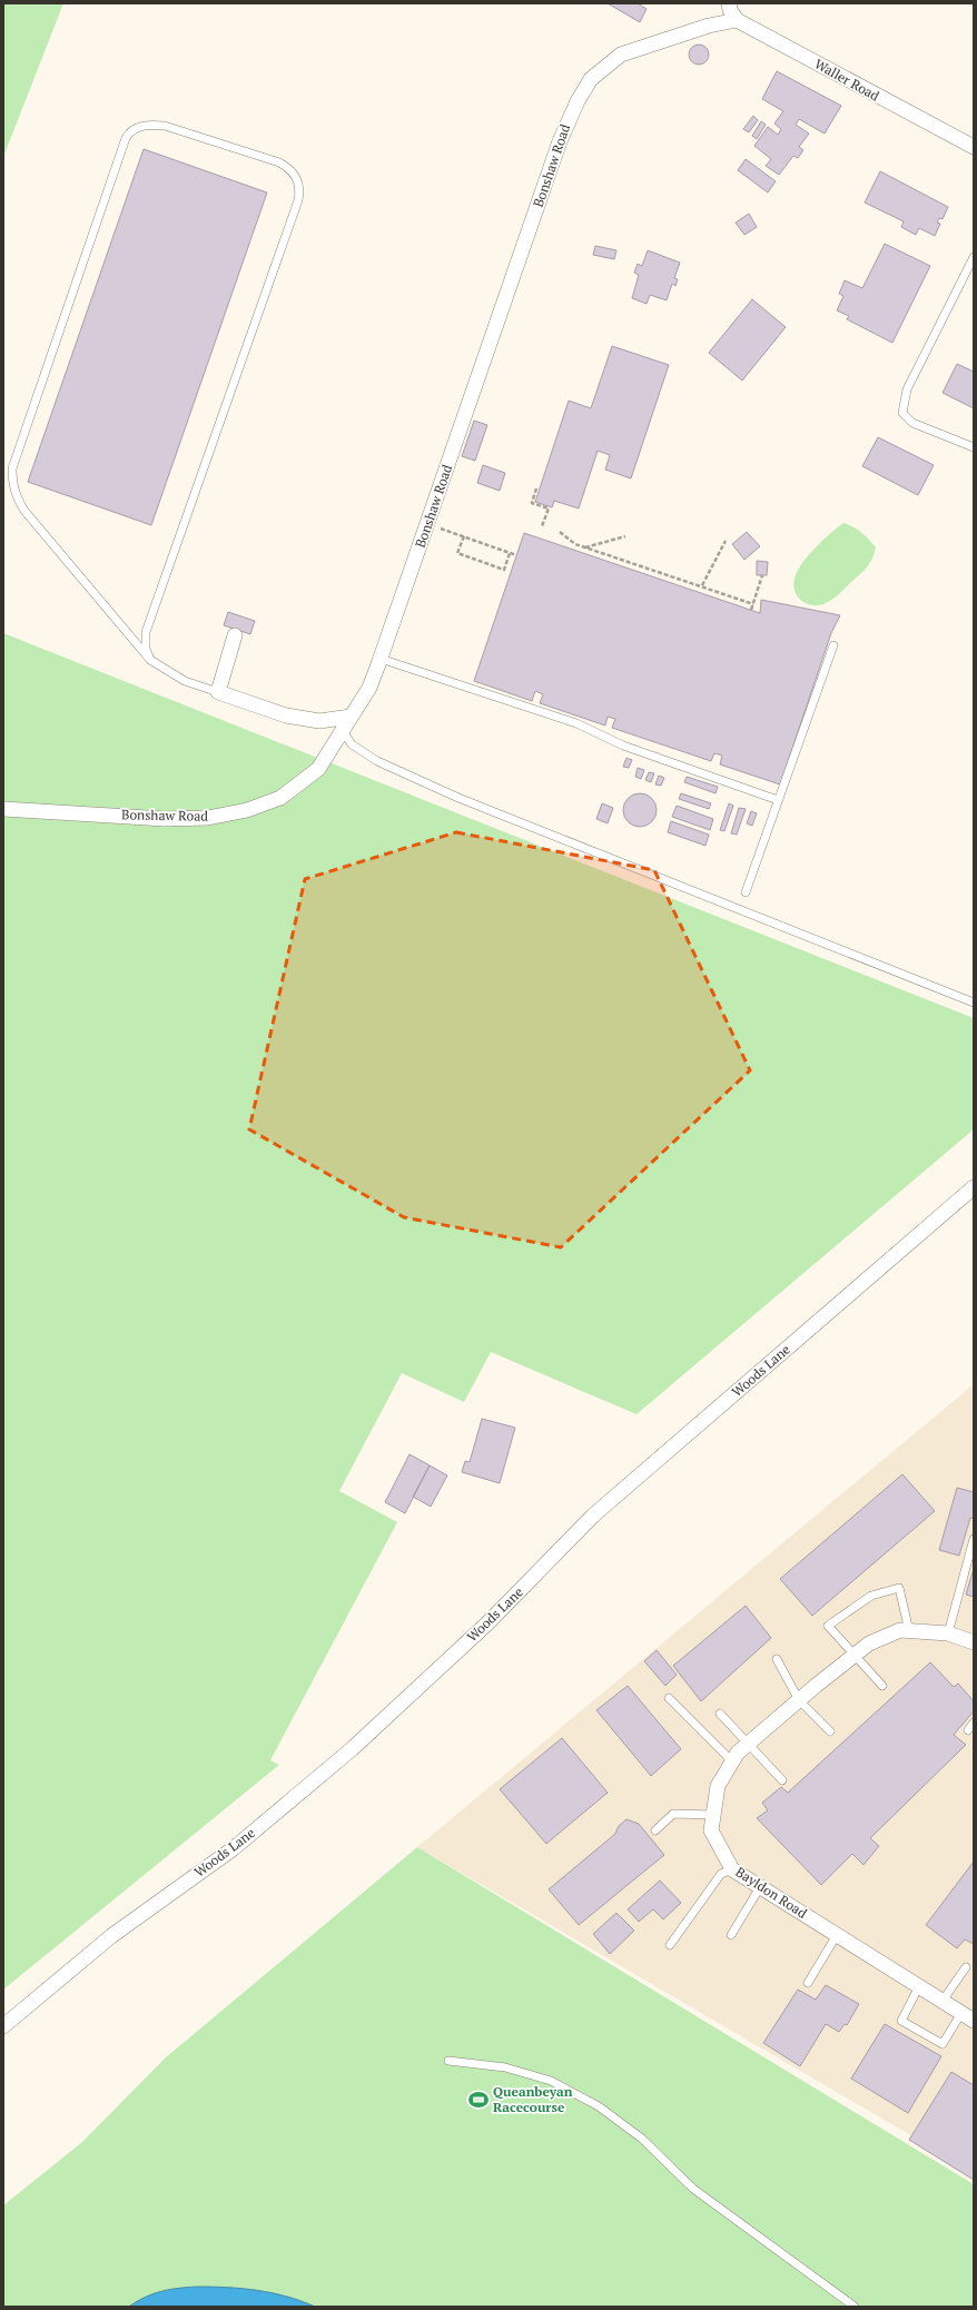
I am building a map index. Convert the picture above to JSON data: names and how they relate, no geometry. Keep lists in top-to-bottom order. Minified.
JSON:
{"streets":{"street":["Waller Road","Bonshaw Road","Woods Lane","Bayldon Road"]},"crossings":[["Waller Road","Bonshaw Road"]],"places":{"sports":["Queanbeyan Racecourse"]}}
